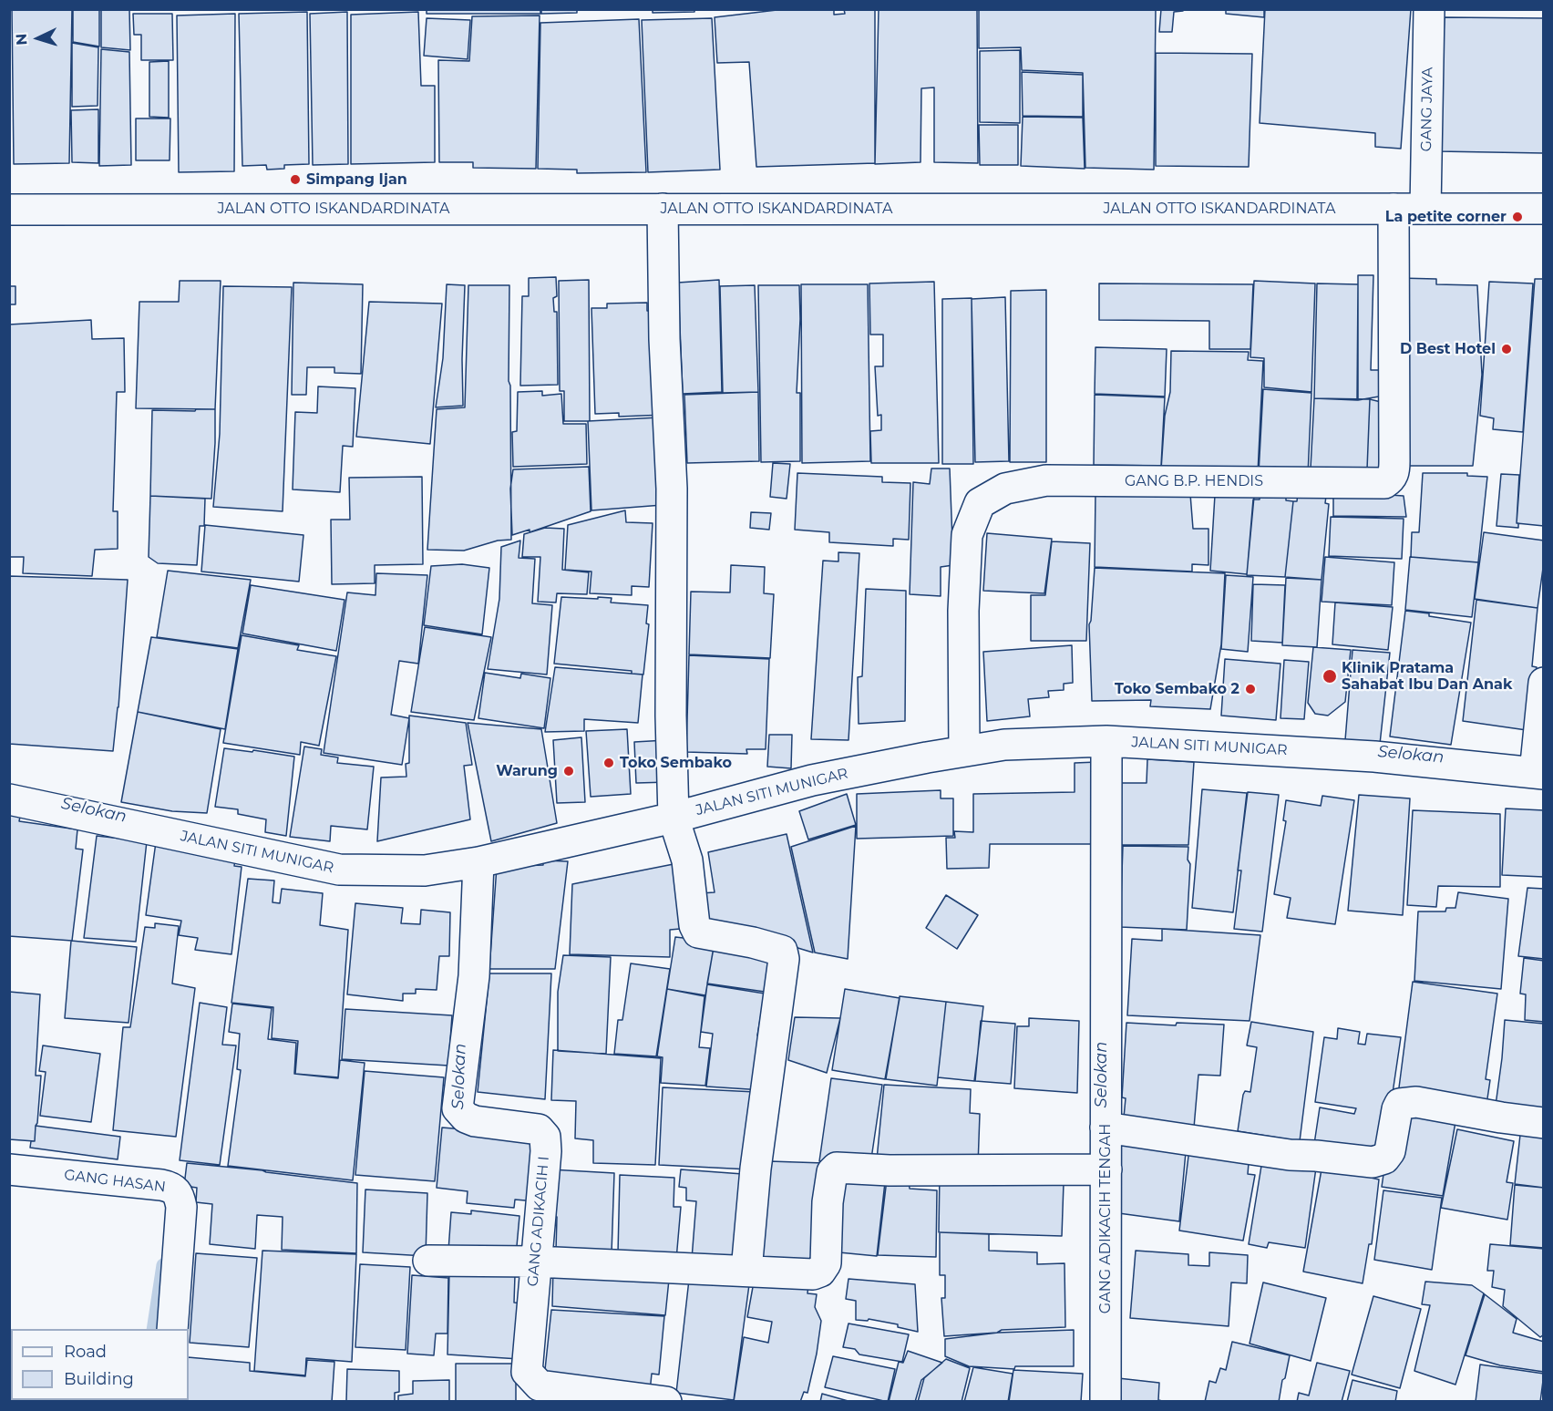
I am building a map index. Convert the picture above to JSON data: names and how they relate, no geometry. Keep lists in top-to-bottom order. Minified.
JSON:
{"streets":{"street":["GANG JAYA","JALAN OTTO ISKANDARDINATA","GANG B.P. HENDIS","JALAN SITI MUNIGAR","GANG HASAN","GANG ADIKACIH TENGAH","GANG ADIKACIH I"]},"crossings":[["GANG JAYA","JALAN OTTO ISKANDARDINATA"],["JALAN OTTO ISKANDARDINATA","GANG B.P. HENDIS"],["GANG B.P. HENDIS","JALAN SITI MUNIGAR"],["JALAN SITI MUNIGAR","GANG ADIKACIH TENGAH"],["JALAN SITI MUNIGAR","GANG ADIKACIH I"]],"water":["Selokan"],"places":["Simpang Ijan","La petite corner","D Best Hotel","Klinik Pratama Sahabat Ibu Dan Anak","Toko Sembako 2","Toko Sembako","Warung"],"legend":["Road","Building"],"north":"left"}
